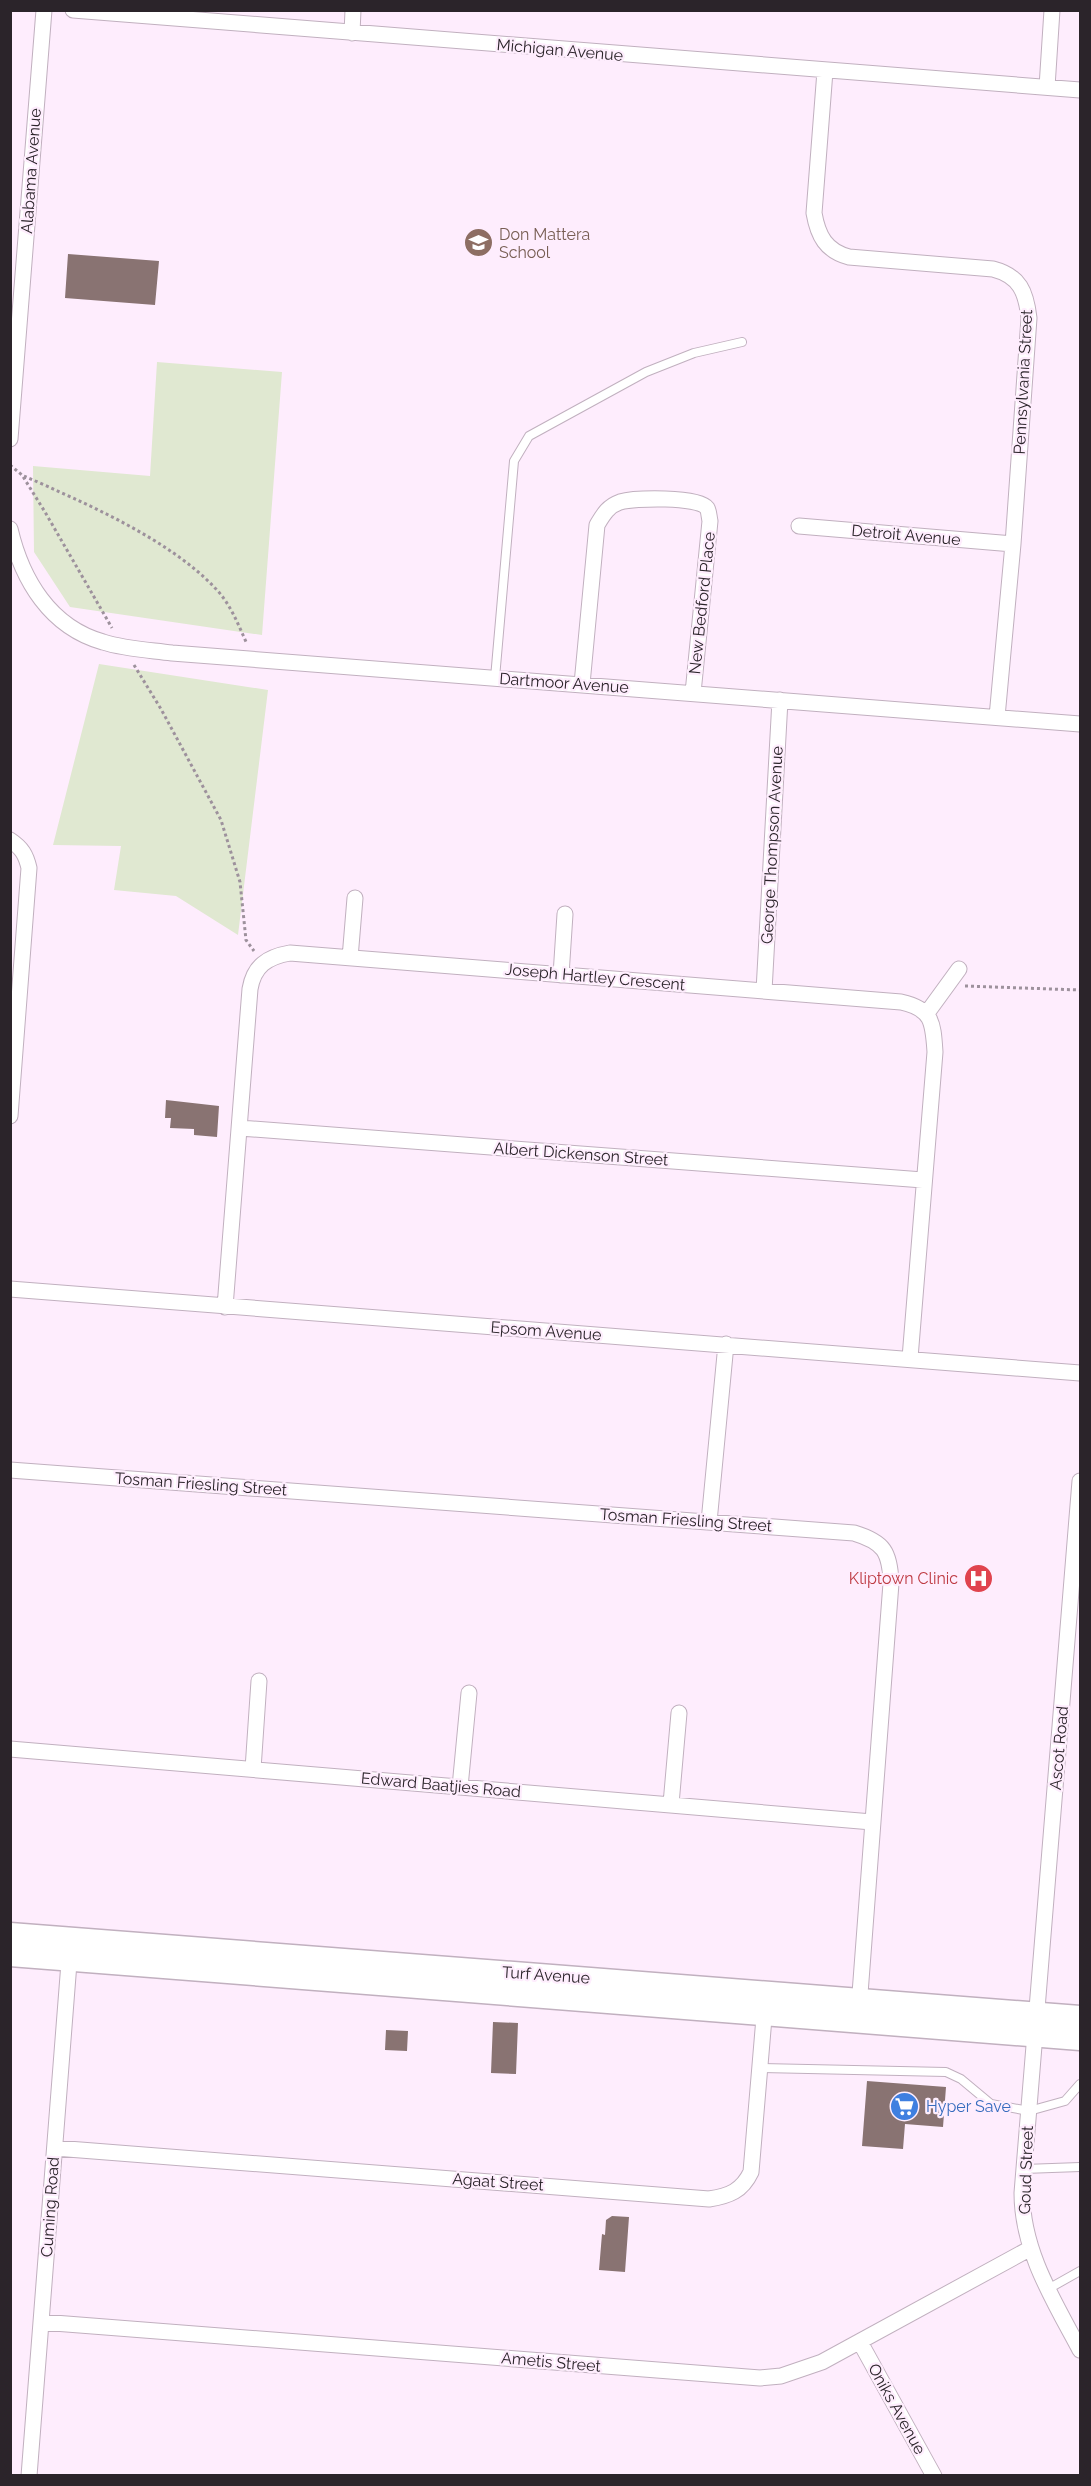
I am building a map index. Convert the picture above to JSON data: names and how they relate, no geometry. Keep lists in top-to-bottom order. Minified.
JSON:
{"streets":{"main road":["Turf Avenue"],"street":["Michigan Avenue","Alabama Avenue","Pennsylvania Street","Detroit Avenue","New Bedford Place","Dartmoor Avenue","George Thompson Avenue","Joseph Hartley Crescent","Albert Dickenson Street","Epsom Avenue","Tosman Friesling Street","Ascot Road","Edward Baatjies Road","Goud Street","Agaat Street","Cuming Road","Ametis Street","Oniks Avenue"]},"crossings":[["Michigan Avenue","Pennsylvania Street"],["Pennsylvania Street","Detroit Avenue"],["Pennsylvania Street","Dartmoor Avenue"],["New Bedford Place","Dartmoor Avenue"],["Dartmoor Avenue","George Thompson Avenue"],["George Thompson Avenue","Joseph Hartley Crescent"],["Tosman Friesling Street","Edward Baatjies Road"],["Tosman Friesling Street","Turf Avenue"],["Ascot Road","Turf Avenue"],["Ascot Road","Goud Street"],["Turf Avenue","Goud Street"],["Turf Avenue","Agaat Street"],["Turf Avenue","Cuming Road"],["Goud Street","Ametis Street"],["Agaat Street","Cuming Road"],["Cuming Road","Ametis Street"],["Ametis Street","Oniks Avenue"]],"places":{"school or university":["Don Mattera School"],"hospital":["Kliptown Clinic"],"supermarket":["Hyper Save"]}}
